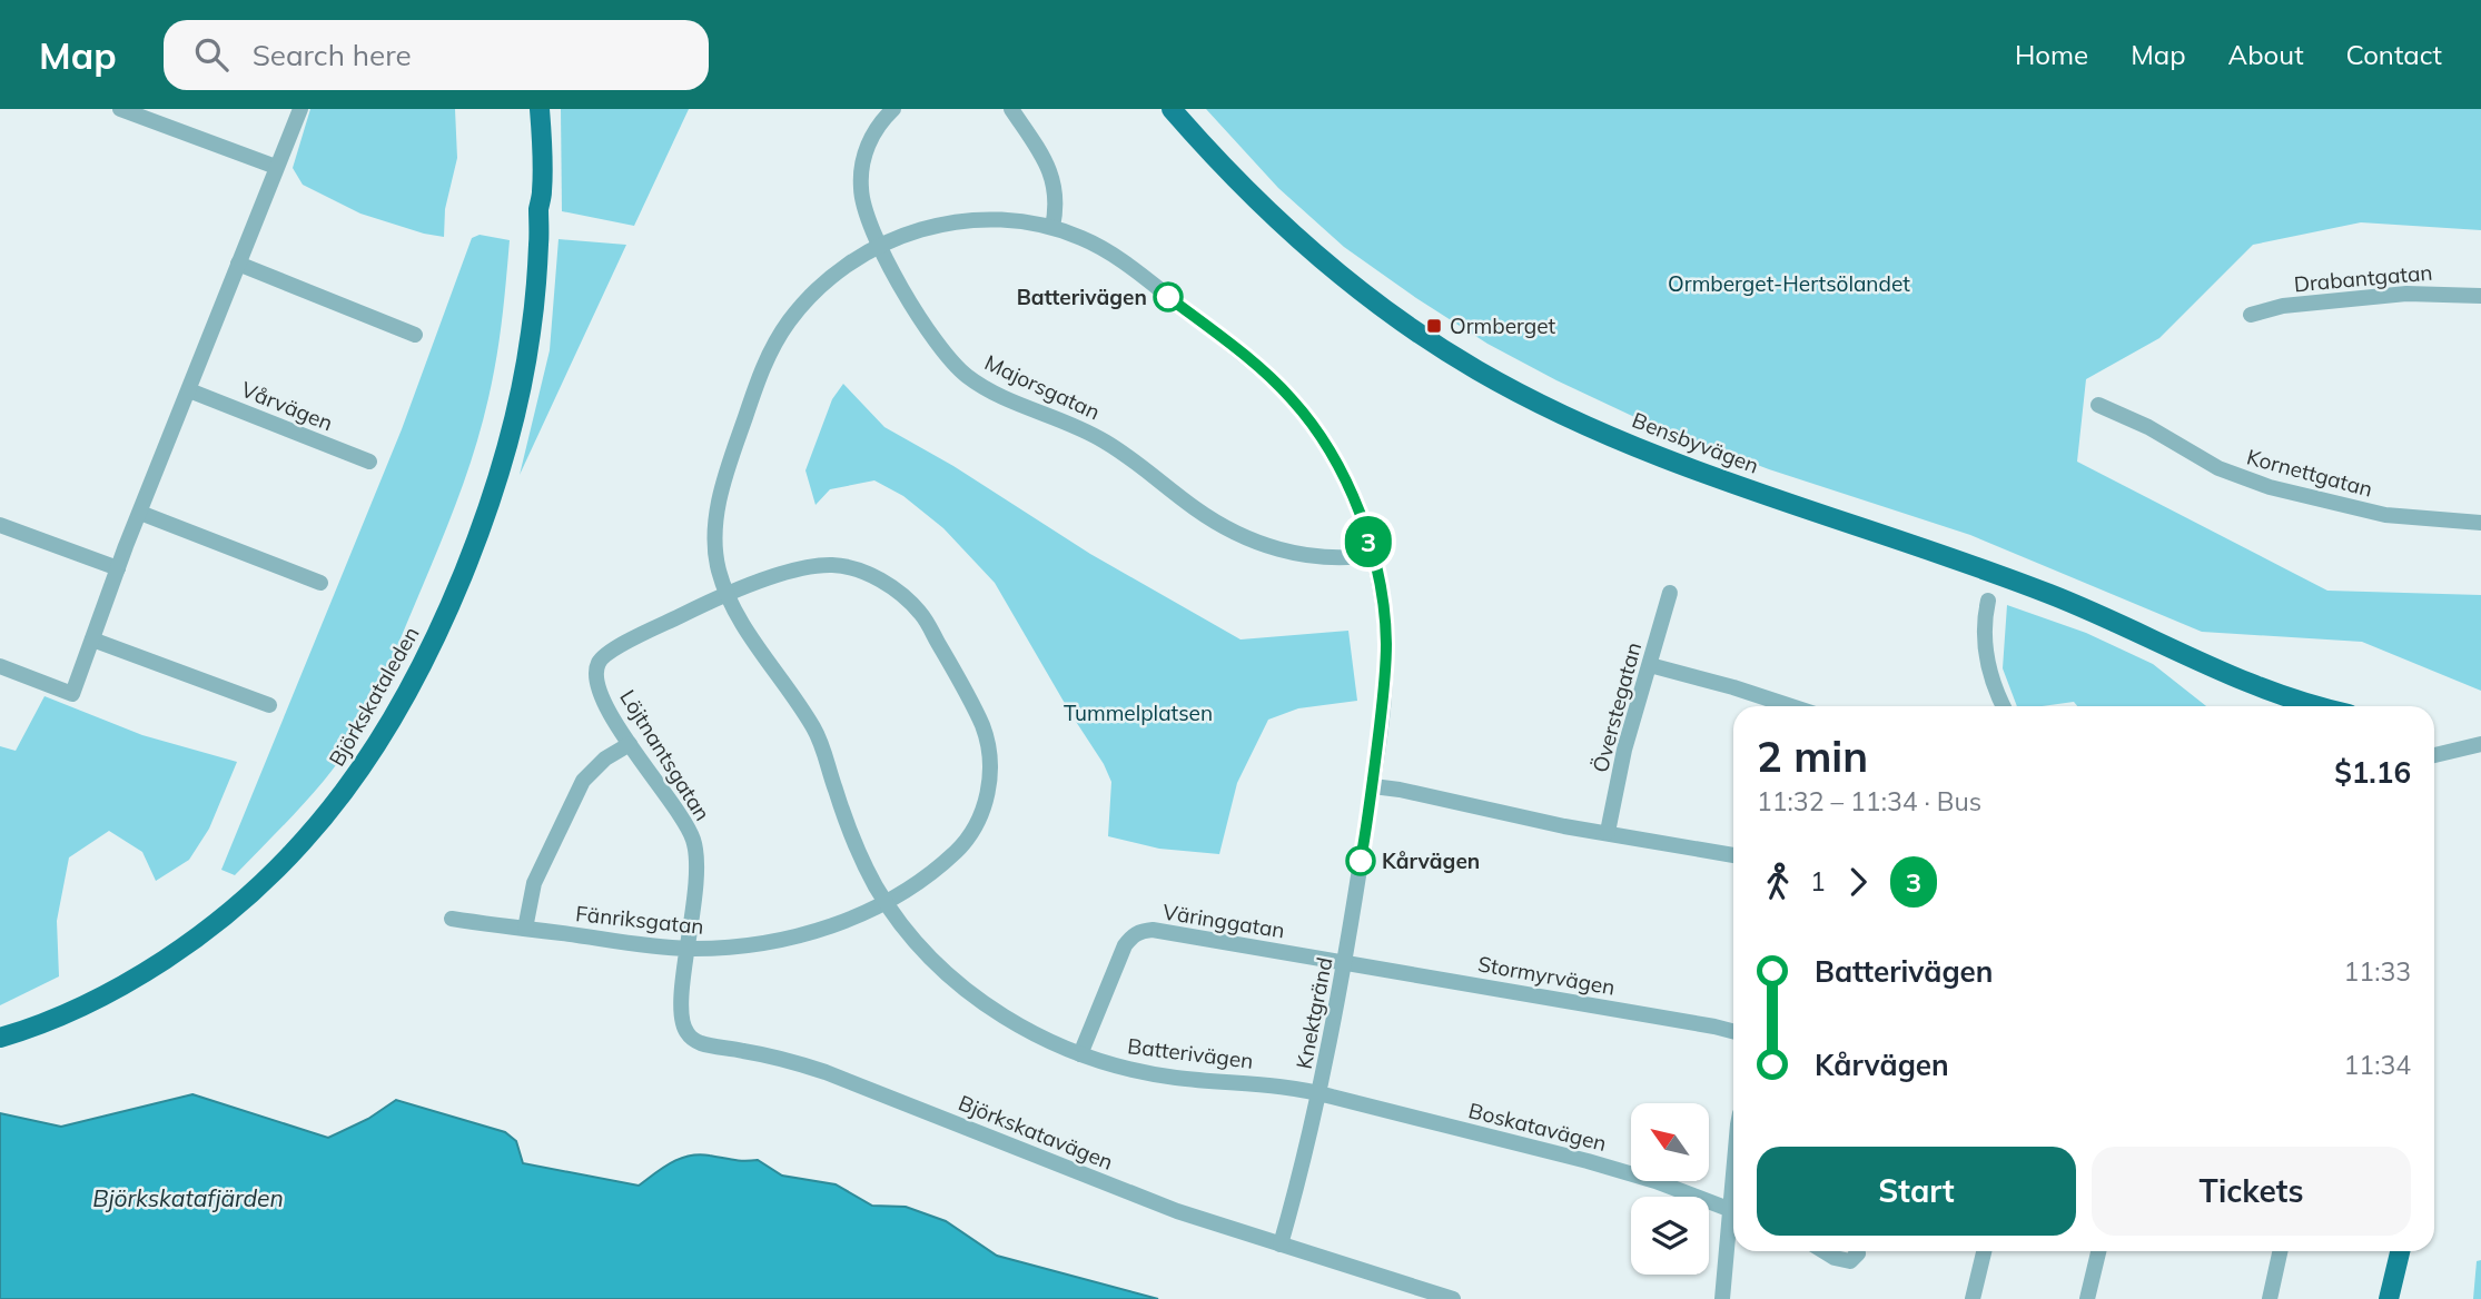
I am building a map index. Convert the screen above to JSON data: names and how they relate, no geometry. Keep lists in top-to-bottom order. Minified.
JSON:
{"streets":{"main road":["Bensbyvägen","Björkskataleden"],"street":["Drabantgatan","Majorsgatan","Vårvägen","Kornettgatan","Överstegatan","Löjtnantsgatan","Fänriksgatan","Väringgatan","Stormyrvägen","Knektgränd","Batterivägen","Boskatavägen","Björkskatavägen"]},"crossings":[["Majorsgatan","Batterivägen"],["Löjtnantsgatan","Fänriksgatan"],["Löjtnantsgatan","Björkskatavägen"],["Fänriksgatan","Batterivägen"],["Fänriksgatan","Björkskatavägen"],["Väringgatan","Stormyrvägen"],["Väringgatan","Knektgränd"],["Väringgatan","Batterivägen"],["Stormyrvägen","Knektgränd"],["Knektgränd","Batterivägen"],["Knektgränd","Boskatavägen"],["Knektgränd","Björkskatavägen"],["Batterivägen","Boskatavägen"]],"water":["Björkskatafjärden"],"parks":["Ormberget-Hertsölandet","Tummelplatsen"],"places":{"other":["Batterivägen","Kårvägen"],"transit":["Ormberget"]},"lines":["bus line 3"],"north":"top left","page":{"header":"Map","search":"Search here","nav":["Home","Map","About","Contact"],"on_map":"3","heading":["2 min","11:32 – 11:34 · Bus","$1.16"],"legs":["1","3"],"list":[{"name":"Batterivägen","value":"11:33"},{"name":"Kårvägen","value":"11:34"}],"buttons":["Start","Tickets"]}}
